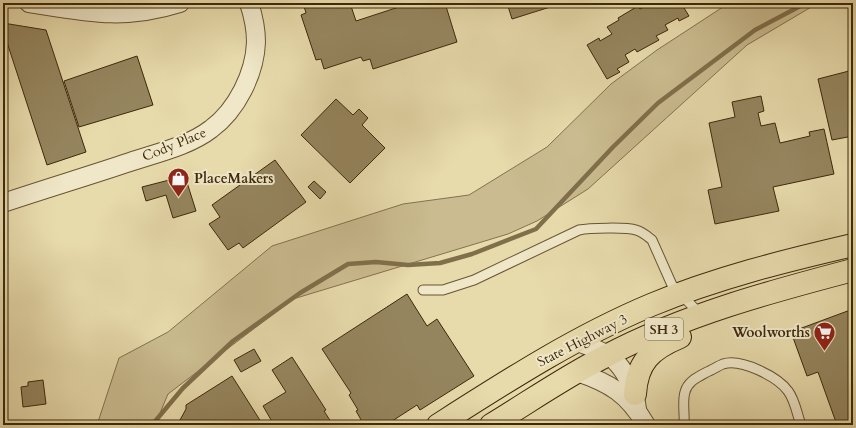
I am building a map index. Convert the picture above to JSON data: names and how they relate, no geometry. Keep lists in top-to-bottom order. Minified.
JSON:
{"streets":{"highway":["SH 3","State Highway 3"],"street":["Cody Place"]},"places":{"shop":["PlaceMakers"],"supermarket":["Woolworths"]}}
